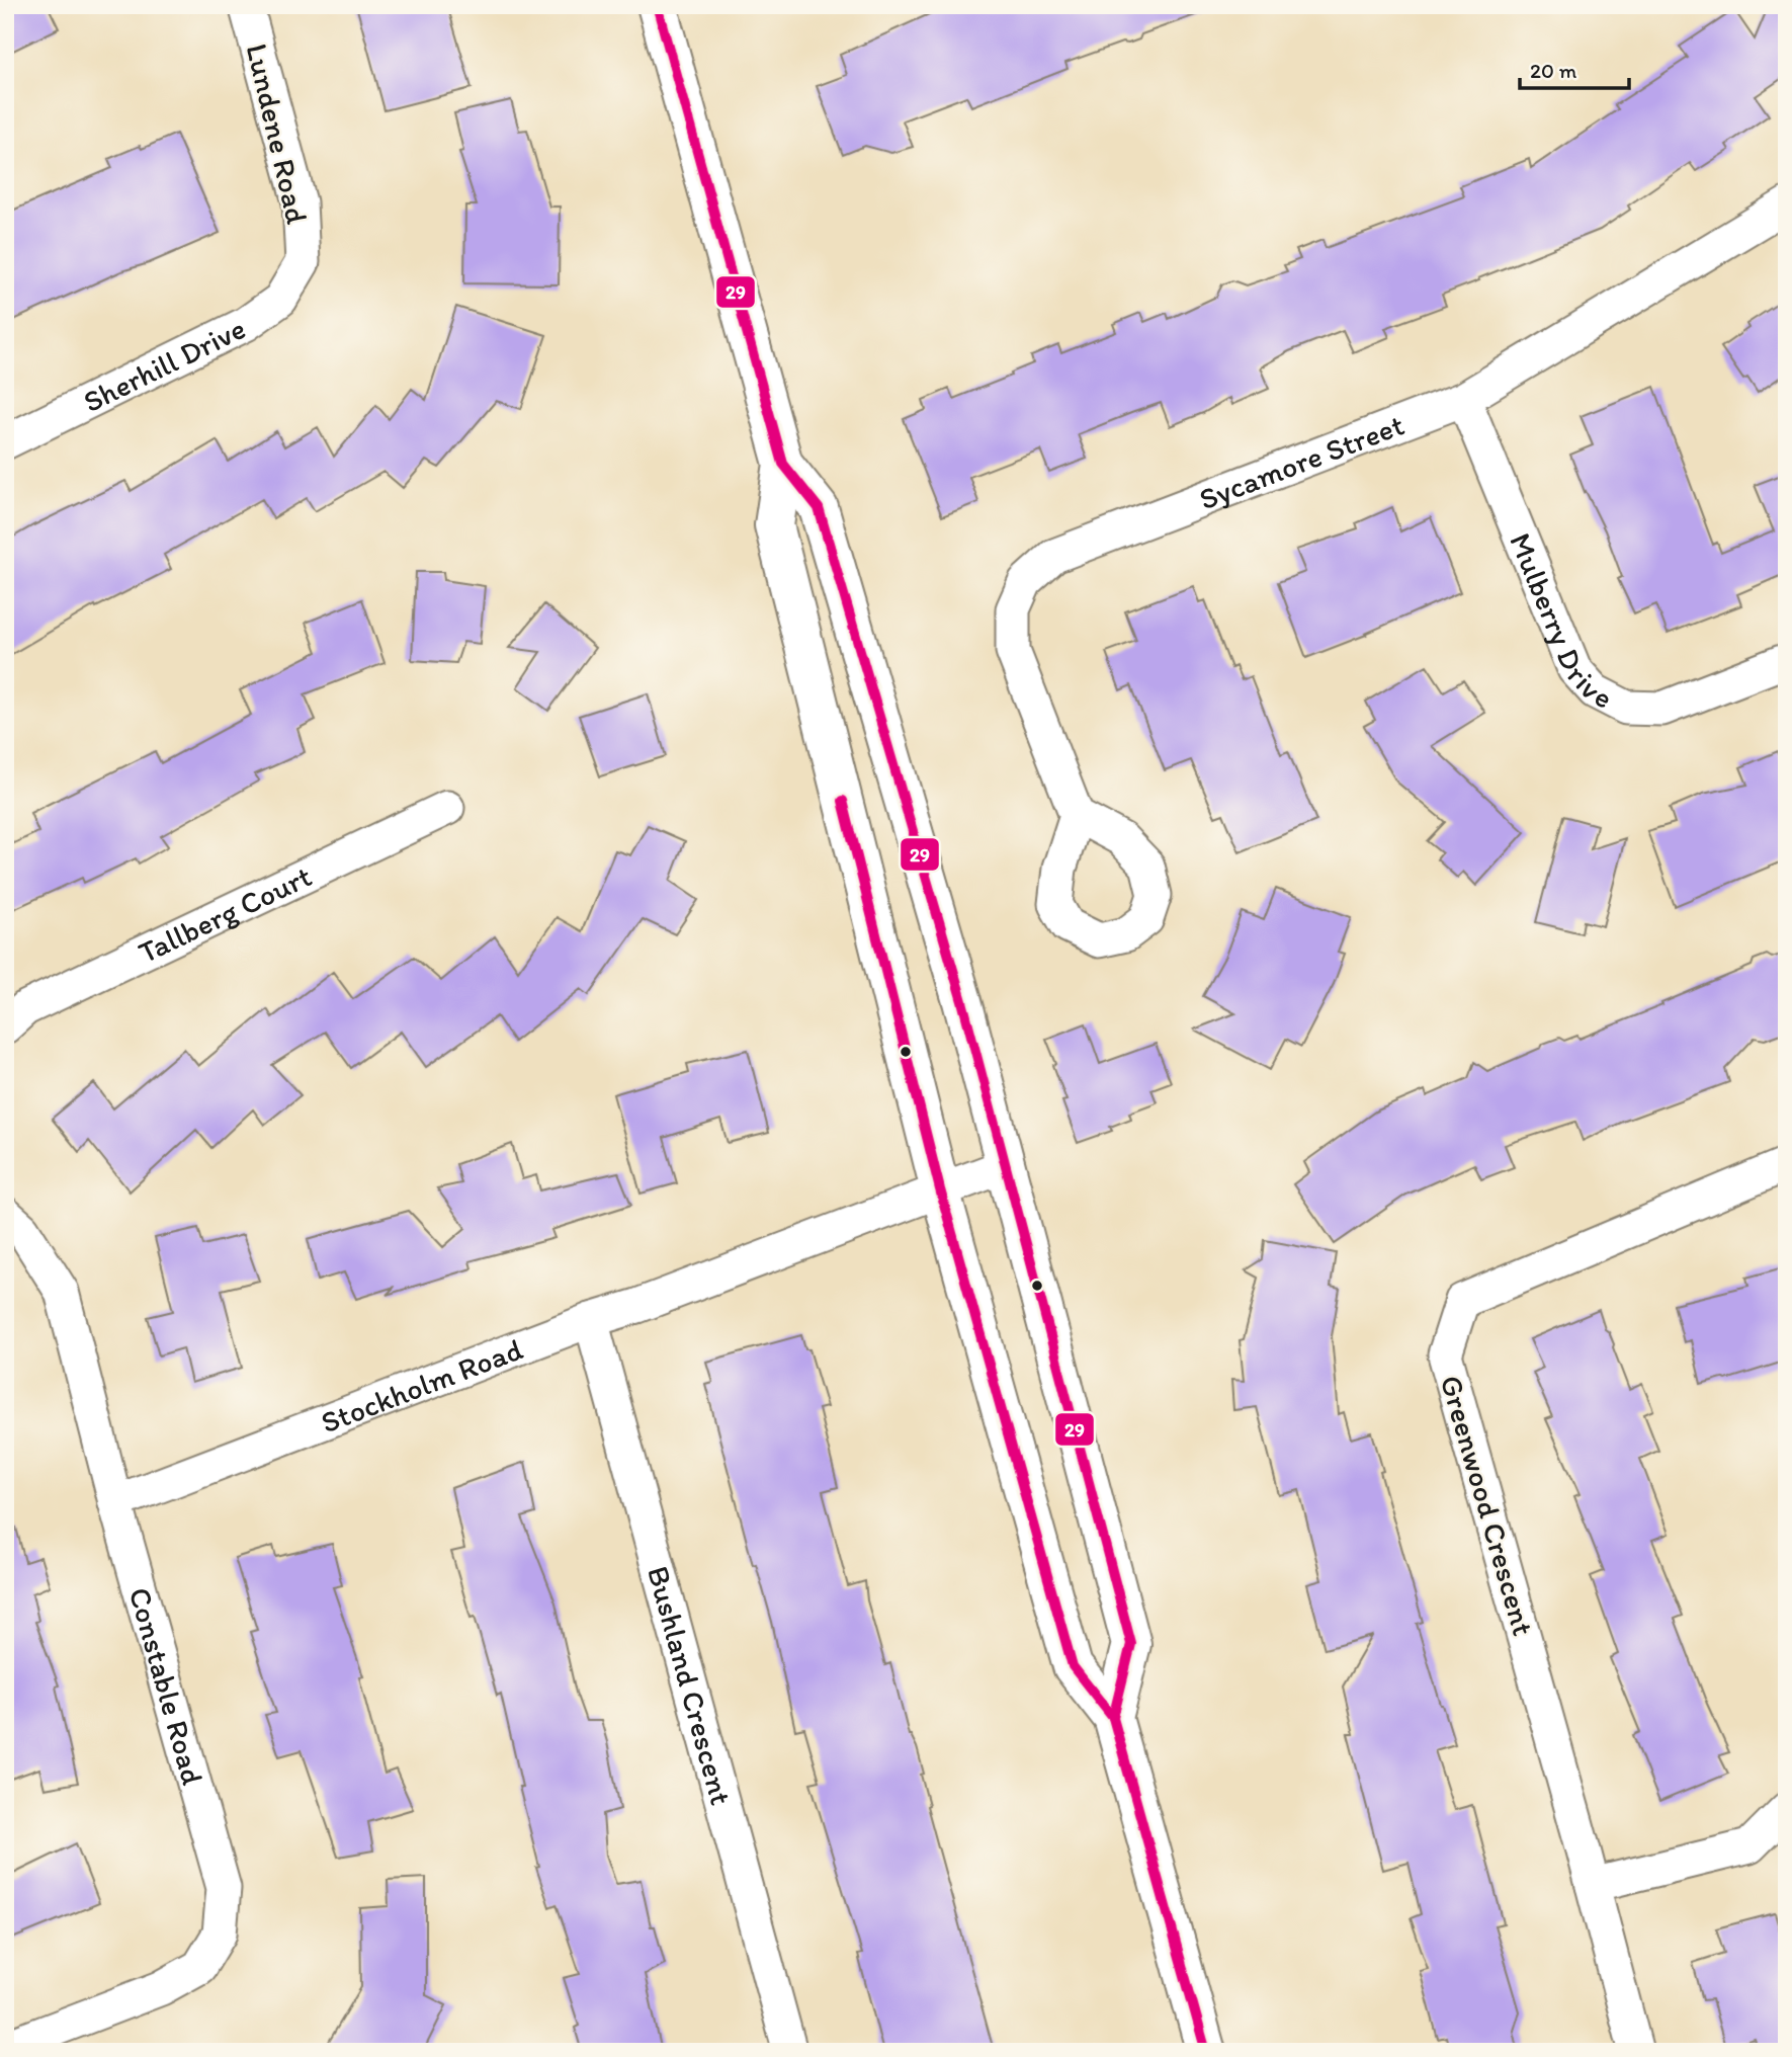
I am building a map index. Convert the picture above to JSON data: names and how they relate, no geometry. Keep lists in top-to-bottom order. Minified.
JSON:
{"streets":{"street":["Lundene Road","Sherhill Drive","Sycamore Street","Mulberry Drive","Tallberg Court","Stockholm Road","Greenwood Crescent","Constable Road","Bushland Crescent"]},"crossings":[["Lundene Road","Sherhill Drive"],["Sycamore Street","Mulberry Drive"],["Stockholm Road","Constable Road"],["Stockholm Road","Bushland Crescent"]],"lines":["transit line 29"],"scale_bar":"20 m"}
